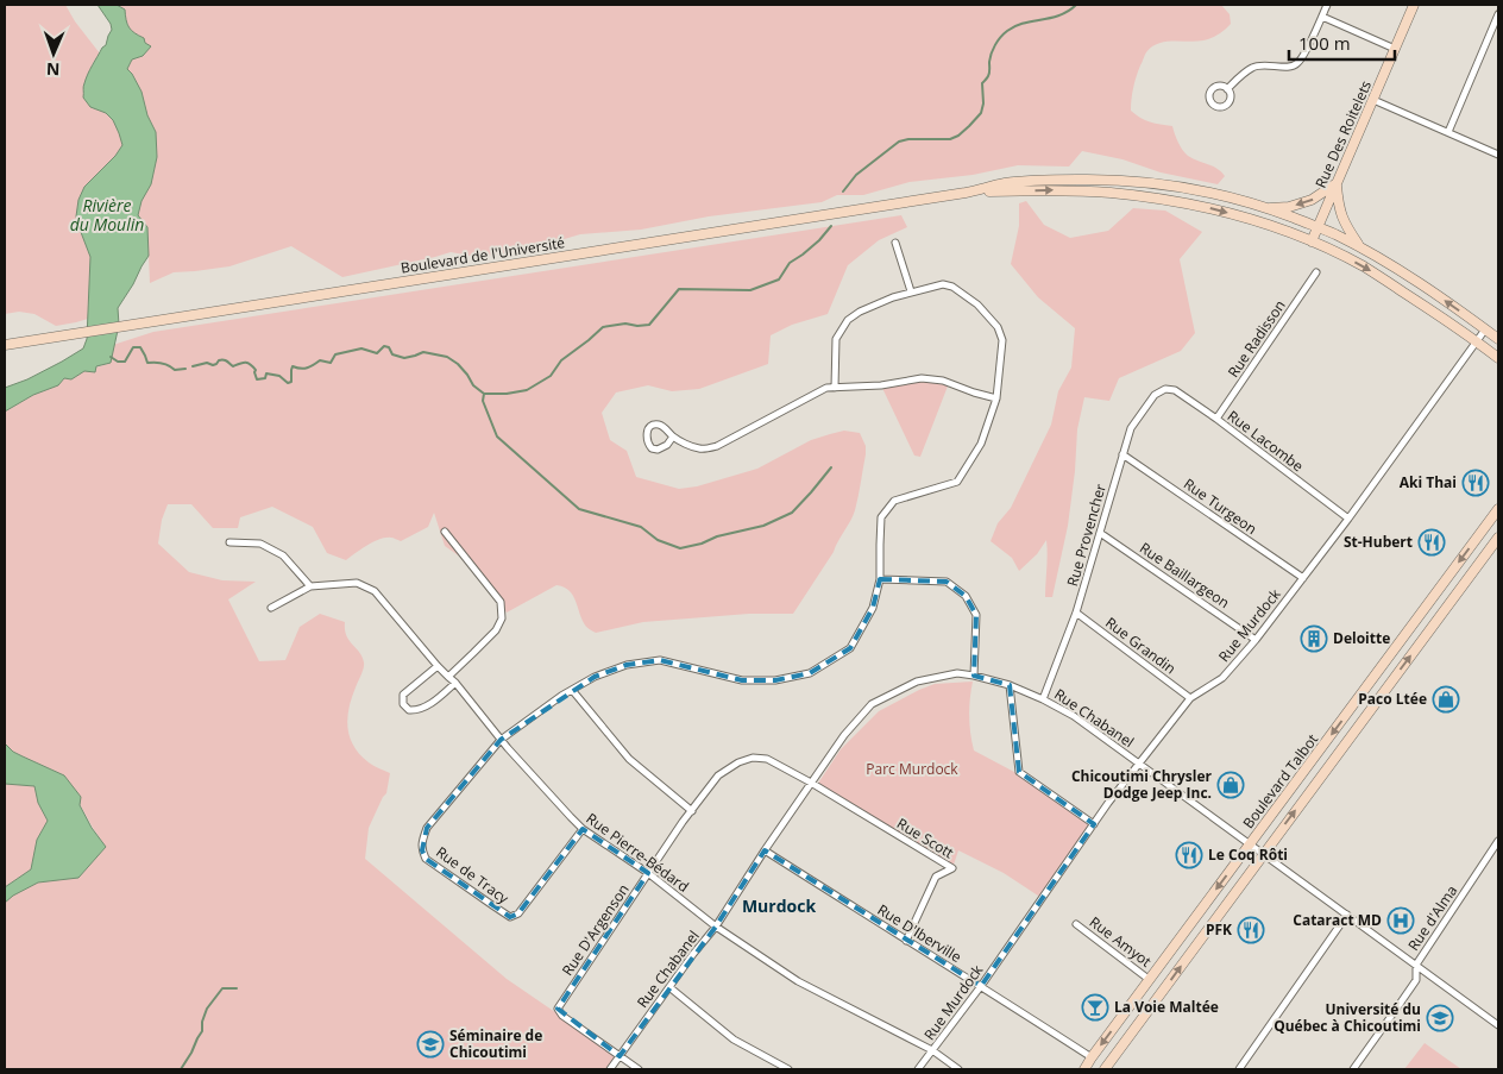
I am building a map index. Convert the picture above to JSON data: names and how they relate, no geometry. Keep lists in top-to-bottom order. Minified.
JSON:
{"streets":{"main road":["Rue Des Roitelets","Boulevard de l'Université","Boulevard Talbot"],"street":["Rue Radisson","Rue Lacombe","Rue Turgeon","Rue Provencher","Rue Baillargeon","Rue Murdock","Rue Grandin","Rue Chabanel","Rue Scott","Rue Pierre-Bédard","Rue de Tracy","Rue d'Alma","Rue D'Argenson","Rue D'Iberville","Rue Amyot"]},"crossings":[["Rue Des Roitelets","Boulevard de l'Université"],["Boulevard de l'Université","Rue Murdock"],["Rue Radisson","Rue Lacombe"],["Rue Lacombe","Rue Provencher"],["Rue Lacombe","Rue Murdock"],["Rue Turgeon","Rue Provencher"],["Rue Turgeon","Rue Murdock"],["Rue Provencher","Rue Baillargeon"],["Rue Provencher","Rue Grandin"],["Rue Provencher","Rue Chabanel"],["Rue Baillargeon","Rue Murdock"],["Rue Murdock","Rue Grandin"],["Rue Murdock","Rue Chabanel"],["Rue Murdock","Rue Pierre-Bédard"],["Rue Murdock","Rue D'Iberville"],["Rue Chabanel","Boulevard Talbot"],["Rue Chabanel","Rue Scott"],["Rue Chabanel","Rue Pierre-Bédard"],["Rue Chabanel","Rue d'Alma"],["Rue Chabanel","Rue D'Argenson"],["Rue Chabanel","Rue D'Iberville"],["Boulevard Talbot","Rue D'Iberville"],["Boulevard Talbot","Rue Amyot"],["Rue Scott","Rue D'Argenson"],["Rue Scott","Rue D'Iberville"],["Rue Pierre-Bédard","Rue de Tracy"],["Rue Pierre-Bédard","Rue D'Argenson"]],"districts":["Murdock"],"water":["Rivière du Moulin"],"parks":["Parc Murdock"],"places":{"restaurant":["Aki Thai","St-Hubert","Le Coq Rôti","PFK"],"building":["Deloitte"],"shop":["Paco Ltée","Chicoutimi Chrysler Dodge Jeep Inc."],"hospital":["Cataract MD"],"bar":["La Voie Maltée"],"school or university":["Université du Québec à Chicoutimi","Séminaire de Chicoutimi"]},"scale_bar":"100 m","north":"bottom"}
